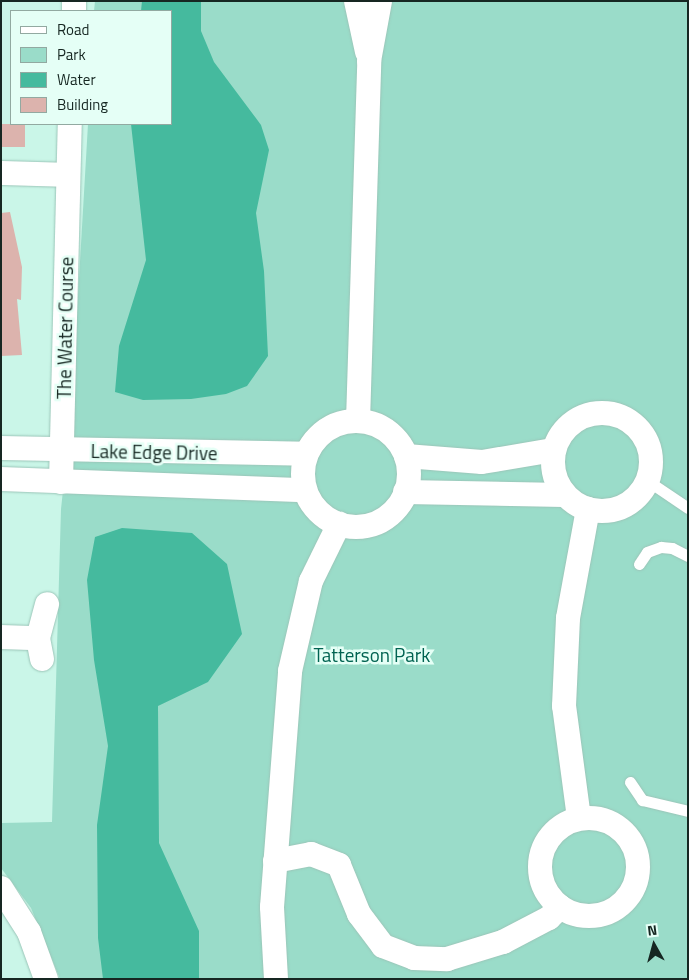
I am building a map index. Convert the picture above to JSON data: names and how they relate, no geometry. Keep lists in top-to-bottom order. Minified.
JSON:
{"streets":{"street":["The Water Course","Lake Edge Drive"]},"crossings":[["The Water Course","Lake Edge Drive"]],"parks":["Tatterson Park"],"legend":["Road","Park","Water","Building"],"north":"top"}
